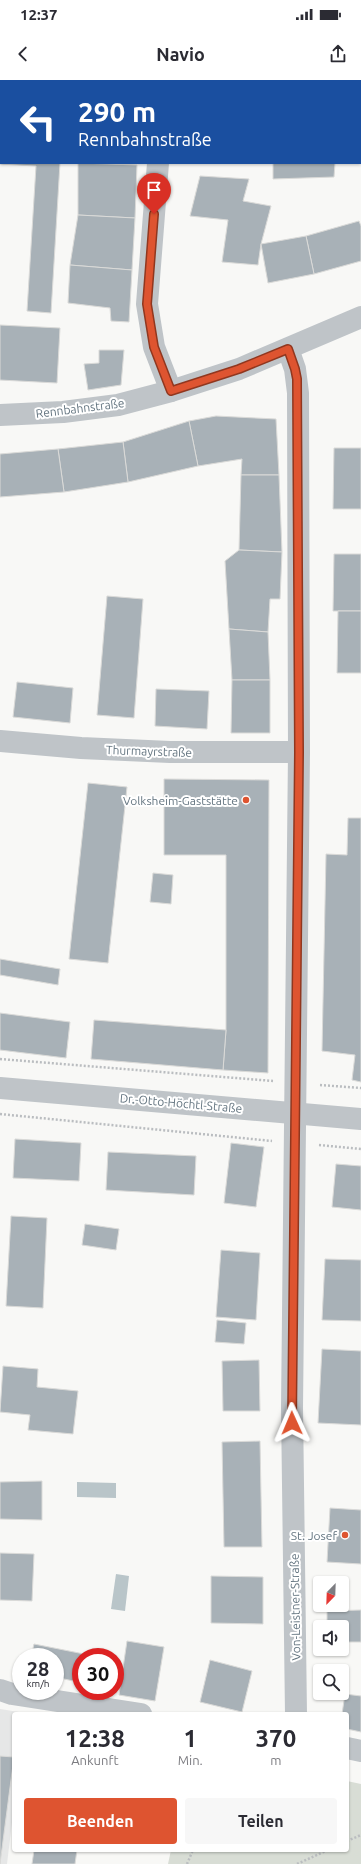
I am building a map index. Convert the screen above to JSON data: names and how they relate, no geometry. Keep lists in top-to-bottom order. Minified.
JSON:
{"streets":{"street":["Rennbahnstraße","Thurmayrstraße","Dr.-Otto-Höchtl-Straße","Von-Leistner-Straße"]},"crossings":[["Rennbahnstraße","Von-Leistner-Straße"],["Thurmayrstraße","Von-Leistner-Straße"],["Dr.-Otto-Höchtl-Straße","Von-Leistner-Straße"]],"places":["Volksheim-Gaststätte","St. Josef"],"north":"bottom left","page":{"status":"12:37","header":"Navio","turn":["290 m","Rennbahnstraße"],"speed":"28 km/h","limit":"30","eta":["12:38","Ankunft","1","Min.","370","m"],"buttons":["Beenden","Teilen"]}}
